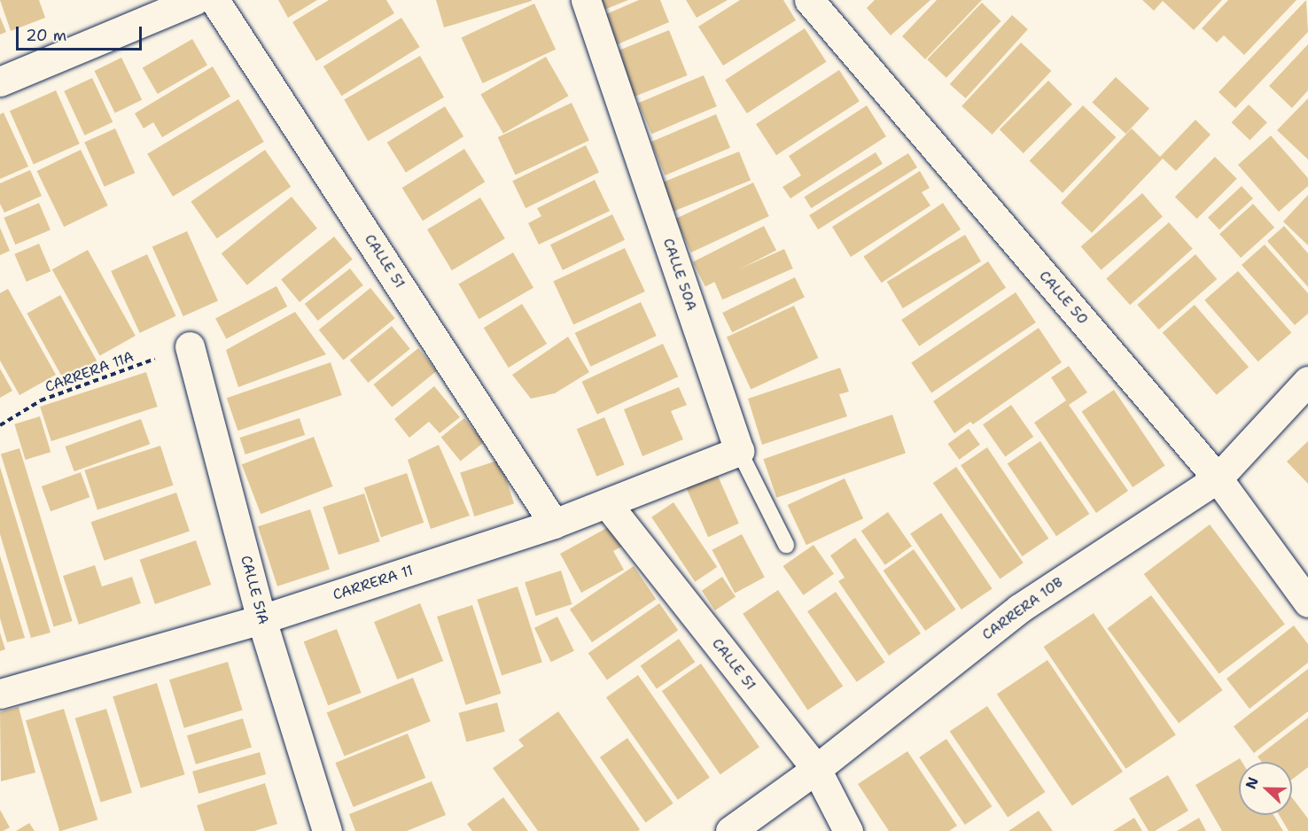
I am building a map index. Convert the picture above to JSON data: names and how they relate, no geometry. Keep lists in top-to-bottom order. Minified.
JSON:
{"streets":{"street":["CALLE 51","CALLE 50A","CALLE 50","CARRERA 11","CALLE 51A","CARRERA 10B"],"path":["CARRERA 11A"]},"crossings":[["CALLE 51","CARRERA 11"],["CALLE 51","CARRERA 10B"],["CALLE 50A","CARRERA 11"],["CALLE 50","CARRERA 10B"],["CARRERA 11A","CALLE 51A"],["CARRERA 11","CALLE 51A"]],"scale_bar":"20 m","north":"left"}
